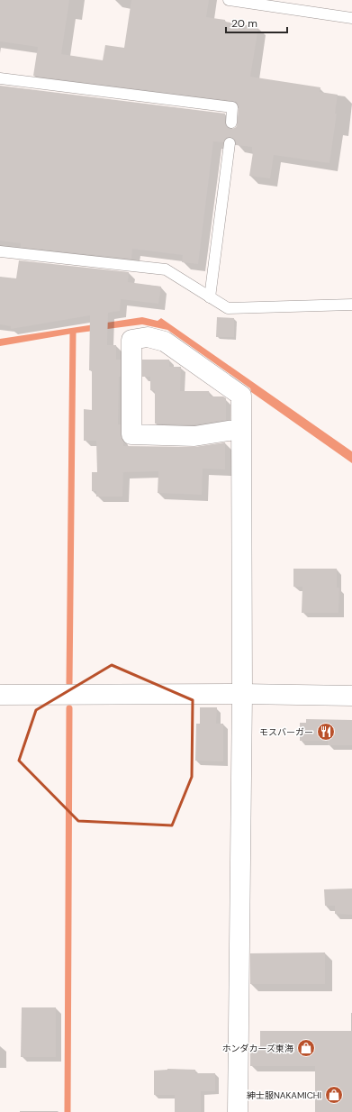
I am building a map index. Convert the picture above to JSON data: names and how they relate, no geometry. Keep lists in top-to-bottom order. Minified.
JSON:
{"places":{"restaurant":["モスバーガー"],"shop":["ホンダカーズ東海","紳士服NAKAMICHI"]},"scale_bar":"20 m"}
